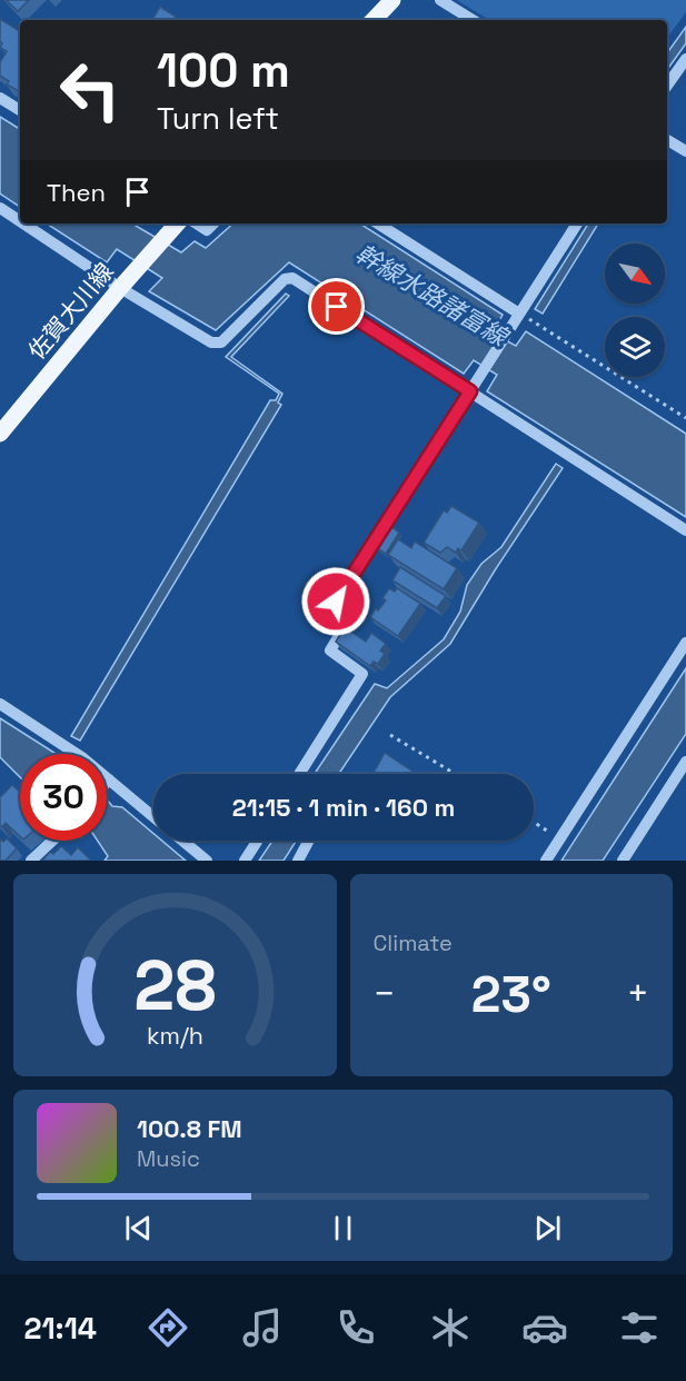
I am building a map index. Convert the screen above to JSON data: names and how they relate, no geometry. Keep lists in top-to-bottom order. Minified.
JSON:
{"streets":{"main road":["佐賀大川線"]},"water":["幹線水路諸富線"],"north":"bottom right","page":{"turn":["100 m","Turn left"],"then":"Then","limit":"30","trip":"21:15 · 1 min · 160 m","tile":"Climate","heat":["−","23°","+"],"song":["100.8 FM","Music"],"tabs":"21:14","gauge":["28","km/h"]}}
